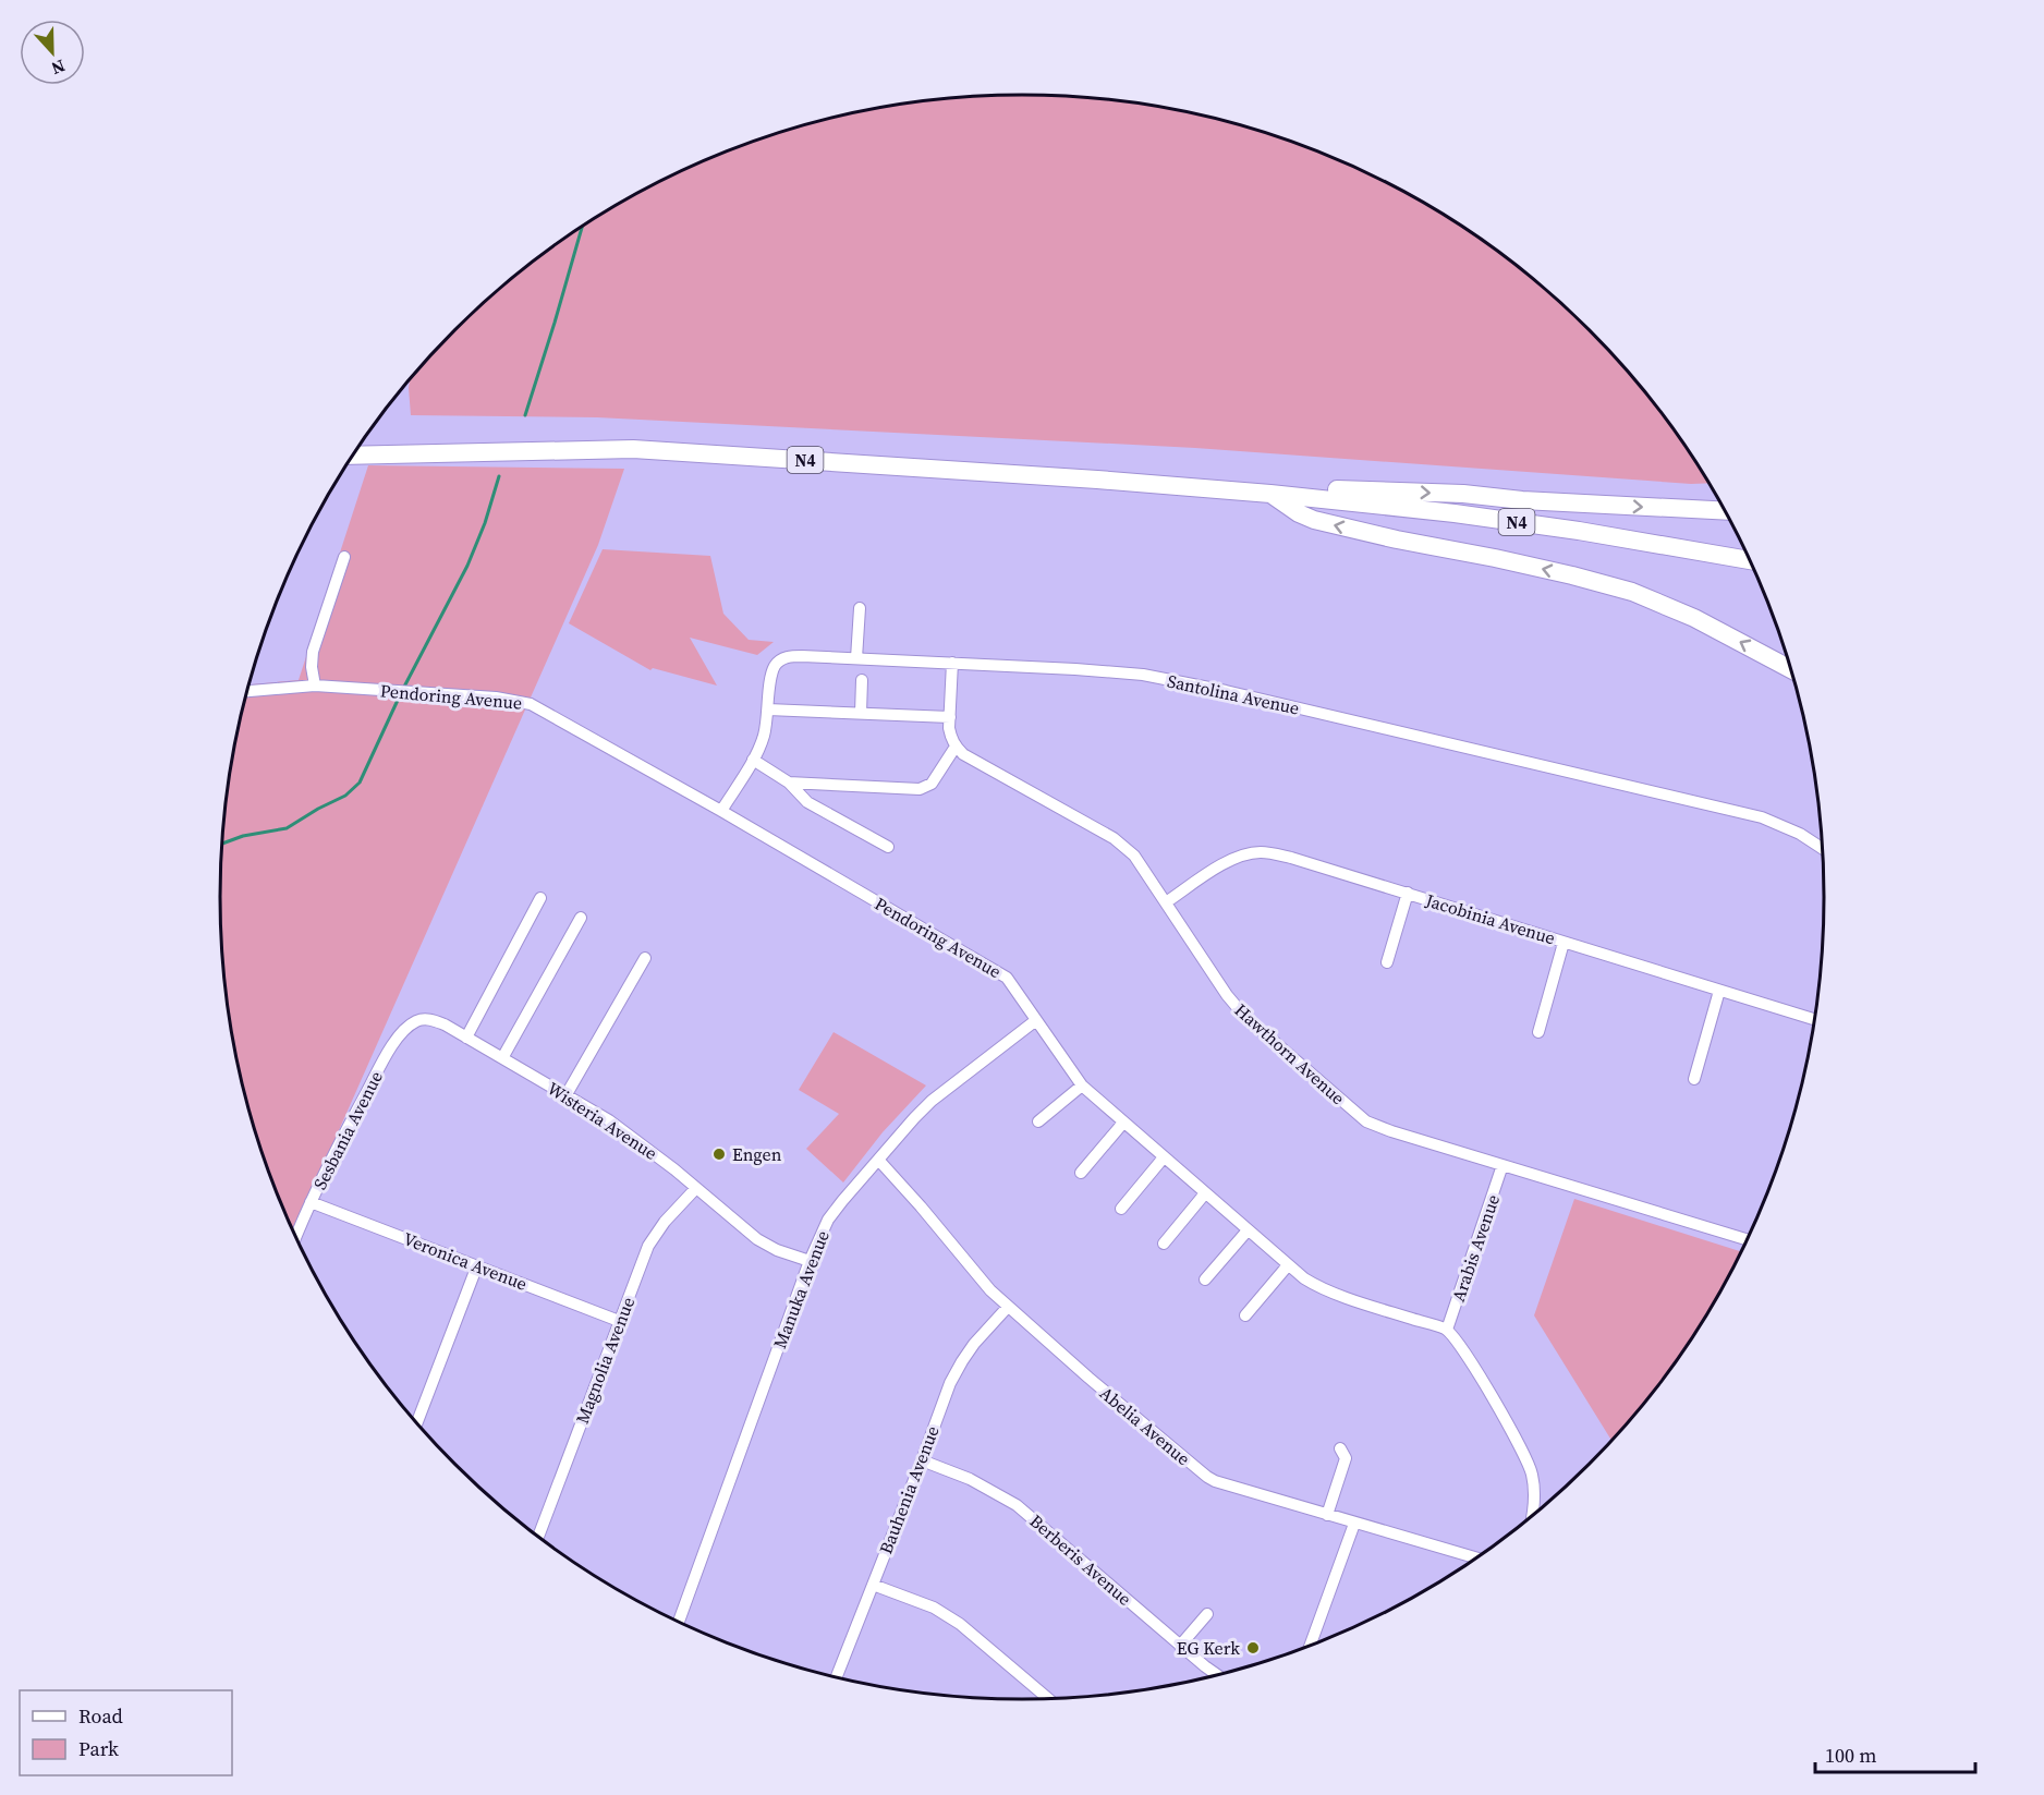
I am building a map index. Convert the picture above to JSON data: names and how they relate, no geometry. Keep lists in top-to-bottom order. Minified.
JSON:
{"streets":{"highway":["N4"],"street":["Santolina Avenue","Pendoring Avenue","Jacobinia Avenue","Hawthorn Avenue","Wisteria Avenue","Sesbania Avenue","Arabis Avenue","Veronica Avenue","Manuka Avenue","Magnolia Avenue","Abelia Avenue","Bauhenia Avenue","Berberis Avenue"]},"crossings":[["Santolina Avenue","Pendoring Avenue"],["Pendoring Avenue","Arabis Avenue"],["Pendoring Avenue","Manuka Avenue"],["Jacobinia Avenue","Hawthorn Avenue"],["Hawthorn Avenue","Arabis Avenue"],["Wisteria Avenue","Sesbania Avenue"],["Wisteria Avenue","Manuka Avenue"],["Wisteria Avenue","Magnolia Avenue"],["Sesbania Avenue","Veronica Avenue"],["Veronica Avenue","Magnolia Avenue"],["Manuka Avenue","Abelia Avenue"],["Abelia Avenue","Bauhenia Avenue"],["Bauhenia Avenue","Berberis Avenue"]],"places":["Engen","EG Kerk"],"legend":["Road","Park"],"scale_bar":"100 m","north":"bottom"}
